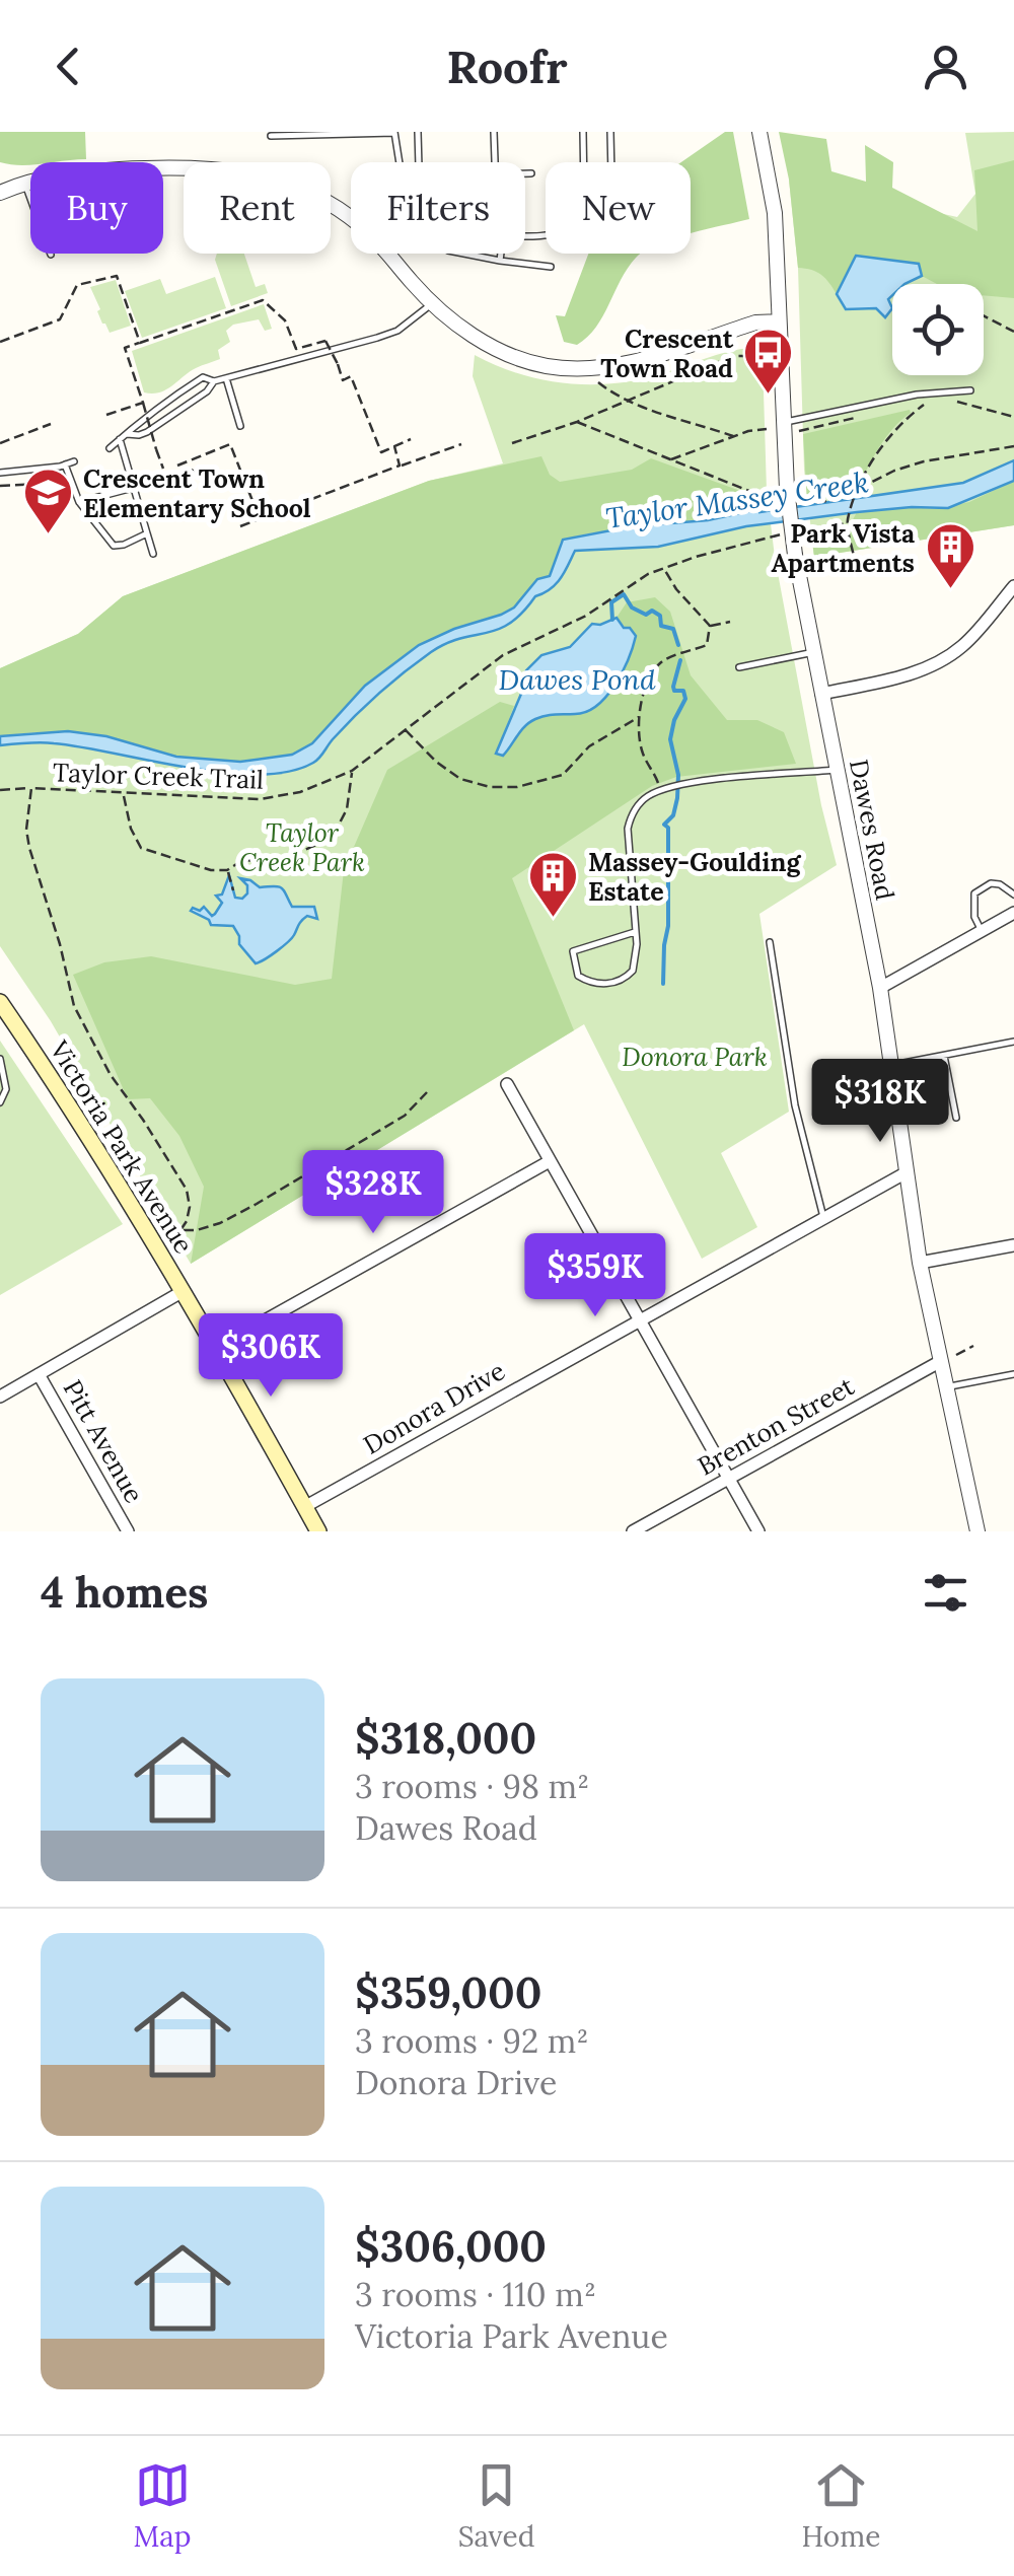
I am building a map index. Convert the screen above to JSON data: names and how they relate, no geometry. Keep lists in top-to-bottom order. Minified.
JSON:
{"streets":{"main road":["Victoria Park Avenue"],"street":["Dawes Road","Donora Drive","Brenton Street","Pitt Avenue"],"path":["Taylor Creek Trail"]},"crossings":[["Dawes Road","Donora Drive"],["Dawes Road","Brenton Street"],["Victoria Park Avenue","Donora Drive"]],"water":["Taylor Massey Creek","Dawes Pond"],"parks":["Taylor Creek Park","Donora Park"],"places":{"bus stop":["Crescent Town Road"],"school or university":["Crescent Town Elementary School"],"building":["Park Vista Apartments","Massey-Goulding Estate"]},"page":{"header":"Roofr","chip":["Buy","Rent","Filters","New"],"price":["$318K","$328K","$359K","$306K"],"heading":"4 homes","list":[{"name":"$318,000","note":"3 rooms · 98 m² · Dawes Road"},{"name":"$359,000","note":"3 rooms · 92 m² · Donora Drive"},{"name":"$306,000","note":"3 rooms · 110 m² · Victoria Park Avenue"}],"tabs":["Map","Saved","Home"]}}
